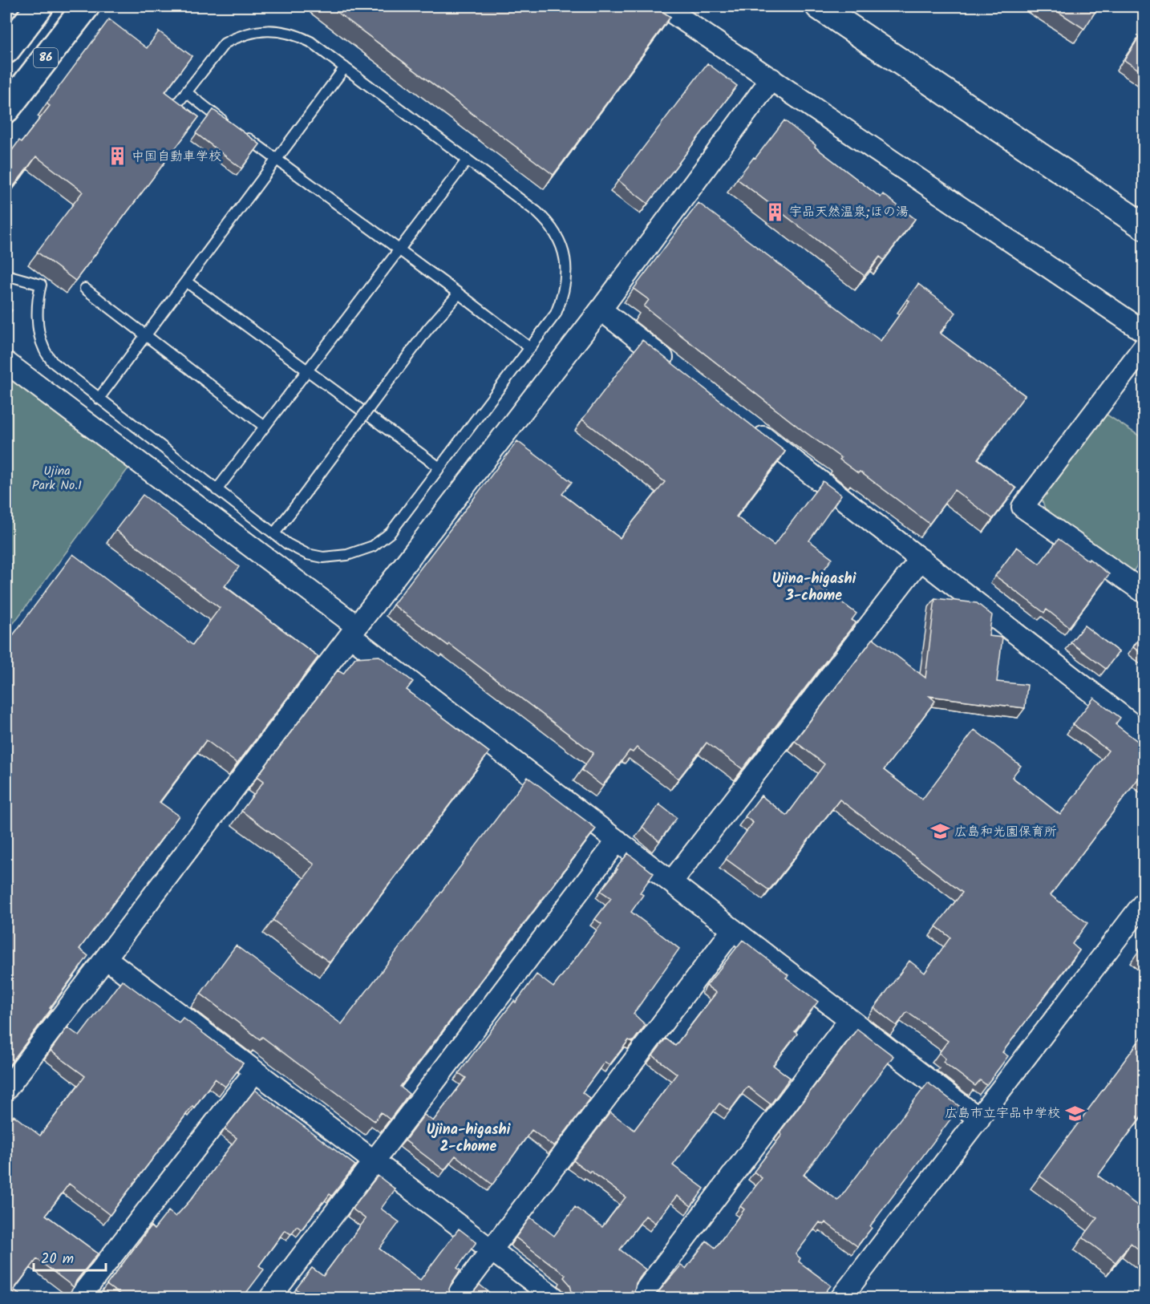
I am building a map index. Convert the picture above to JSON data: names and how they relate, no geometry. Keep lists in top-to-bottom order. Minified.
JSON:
{"streets":{"main road":["86"]},"districts":["Ujina-higashi 3-chome","Ujina-higashi 2-chome"],"parks":["Ujina Park No.1"],"places":{"building":["中国自動車学校","宇品天然温泉;ほの湯"],"school or university":["広島和光園保育所","広島市立宇品中学校"]},"scale_bar":"20 m"}
